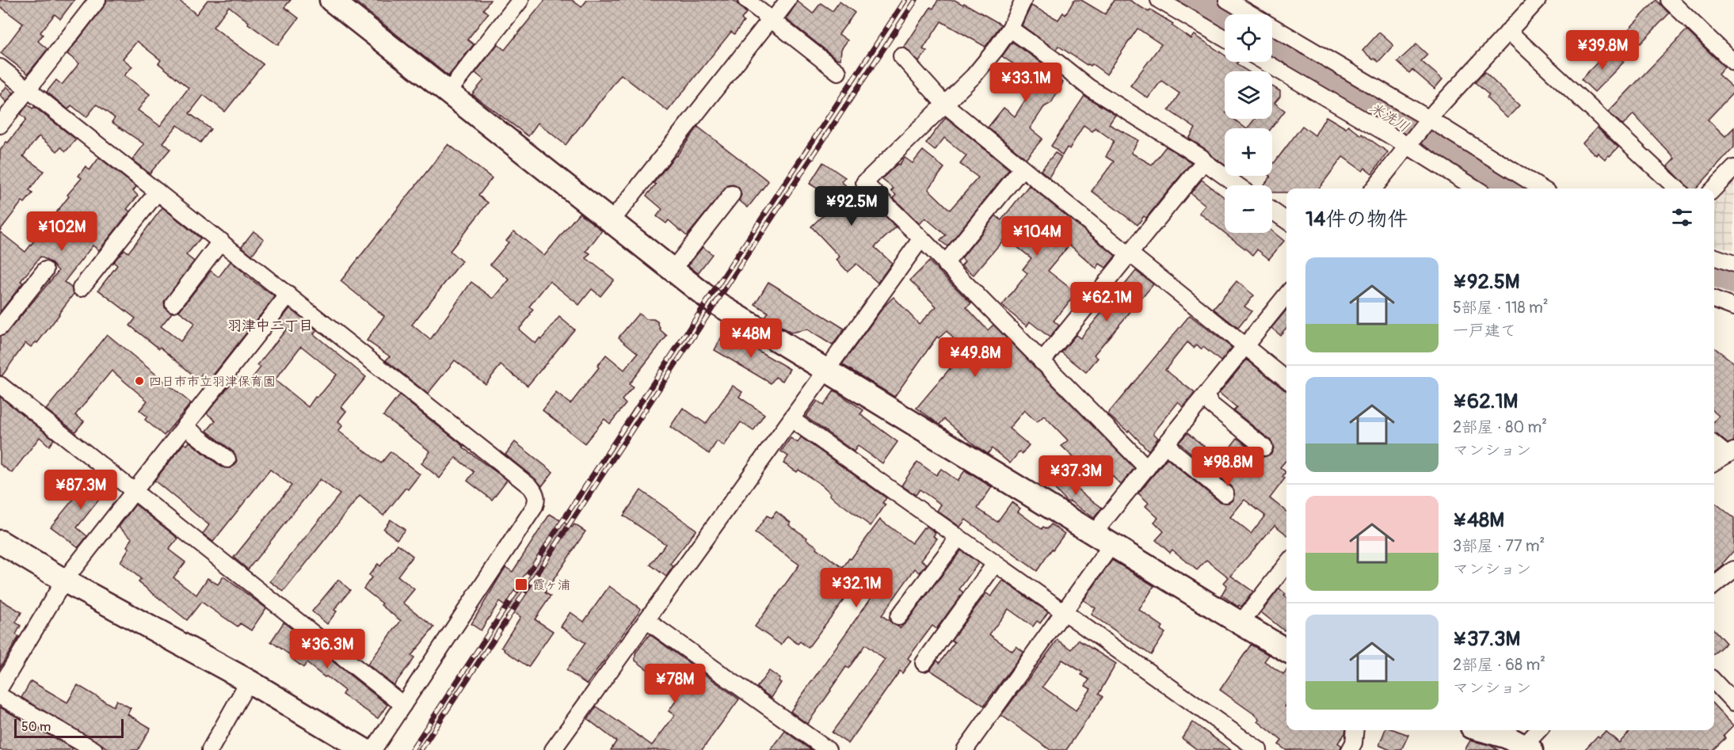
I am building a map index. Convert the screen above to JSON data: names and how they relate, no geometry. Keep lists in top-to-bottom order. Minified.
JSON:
{"districts":["羽津中二丁目"],"water":["米洗川"],"places":{"other":["四日市市立羽津保育園"],"transit":["霞ヶ浦"]},"scale_bar":"50 m","page":{"map_buttons":["+","−"],"price":["¥39.8M","¥33.1M","¥92.5M","¥102M","¥104M","¥62.1M","¥48M","¥49.8M","¥98.8M","¥37.3M","¥87.3M","¥32.1M","¥36.3M","¥78M"],"heading":"14件の物件","list":[{"name":"¥92.5M","note":"5部屋 · 118 m² · 一戸建て"},{"name":"¥62.1M","note":"2部屋 · 80 m² · マンション"},{"name":"¥48M","note":"3部屋 · 77 m² · マンション"},{"name":"¥37.3M","note":"2部屋 · 68 m² · マンション"}],"scale":"50 m"}}
